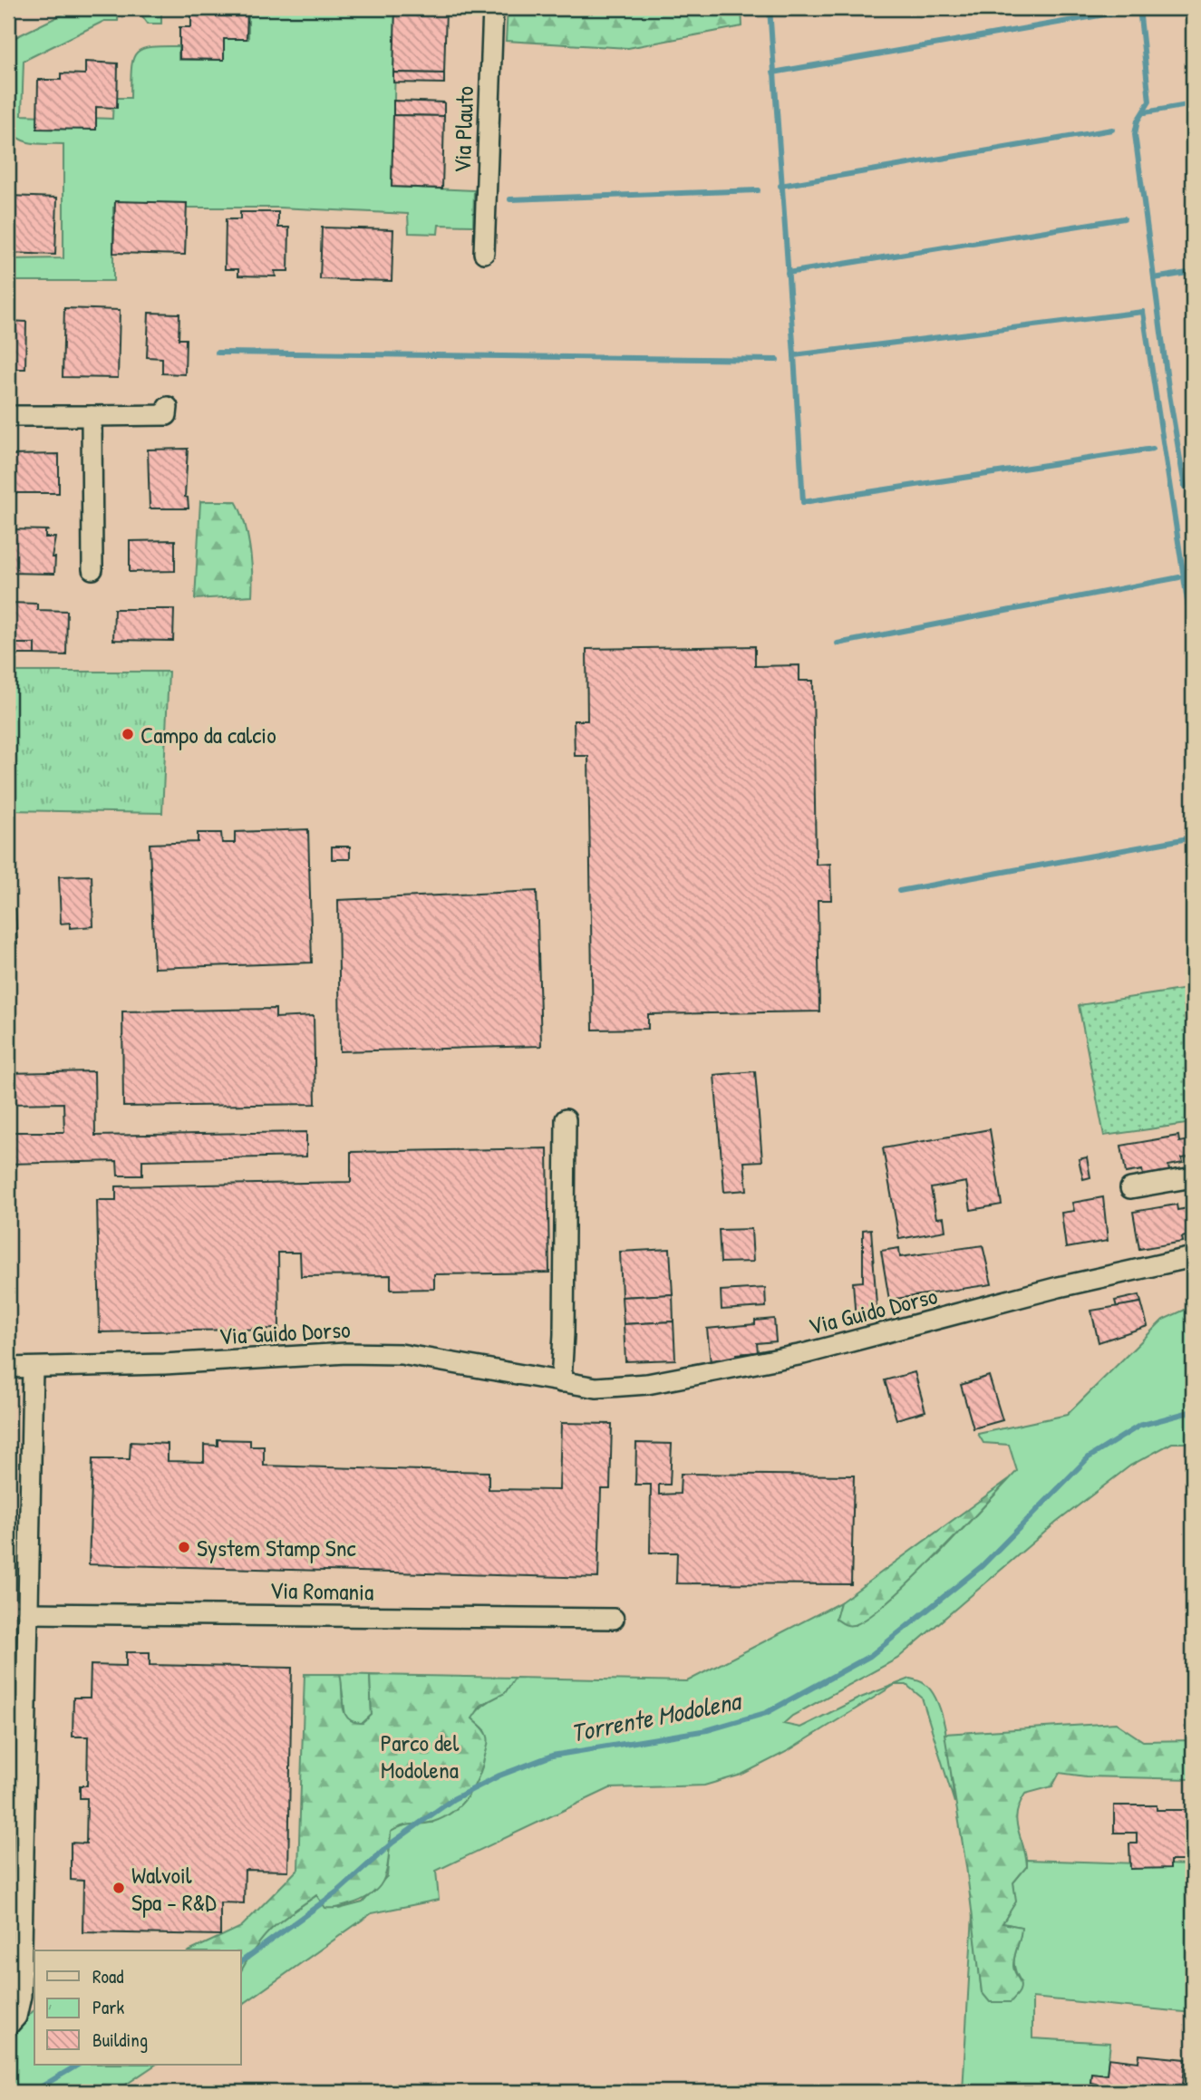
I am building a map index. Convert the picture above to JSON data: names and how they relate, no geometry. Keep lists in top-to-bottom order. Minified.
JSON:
{"streets":{"street":["Via Plauto","Via Guido Dorso","Via Romania"]},"water":["Torrente Modolena"],"parks":["Parco del Modolena"],"places":["Campo da calcio","System Stamp Snc","Walvoil Spa - R&D"],"legend":["Road","Park","Building"]}
